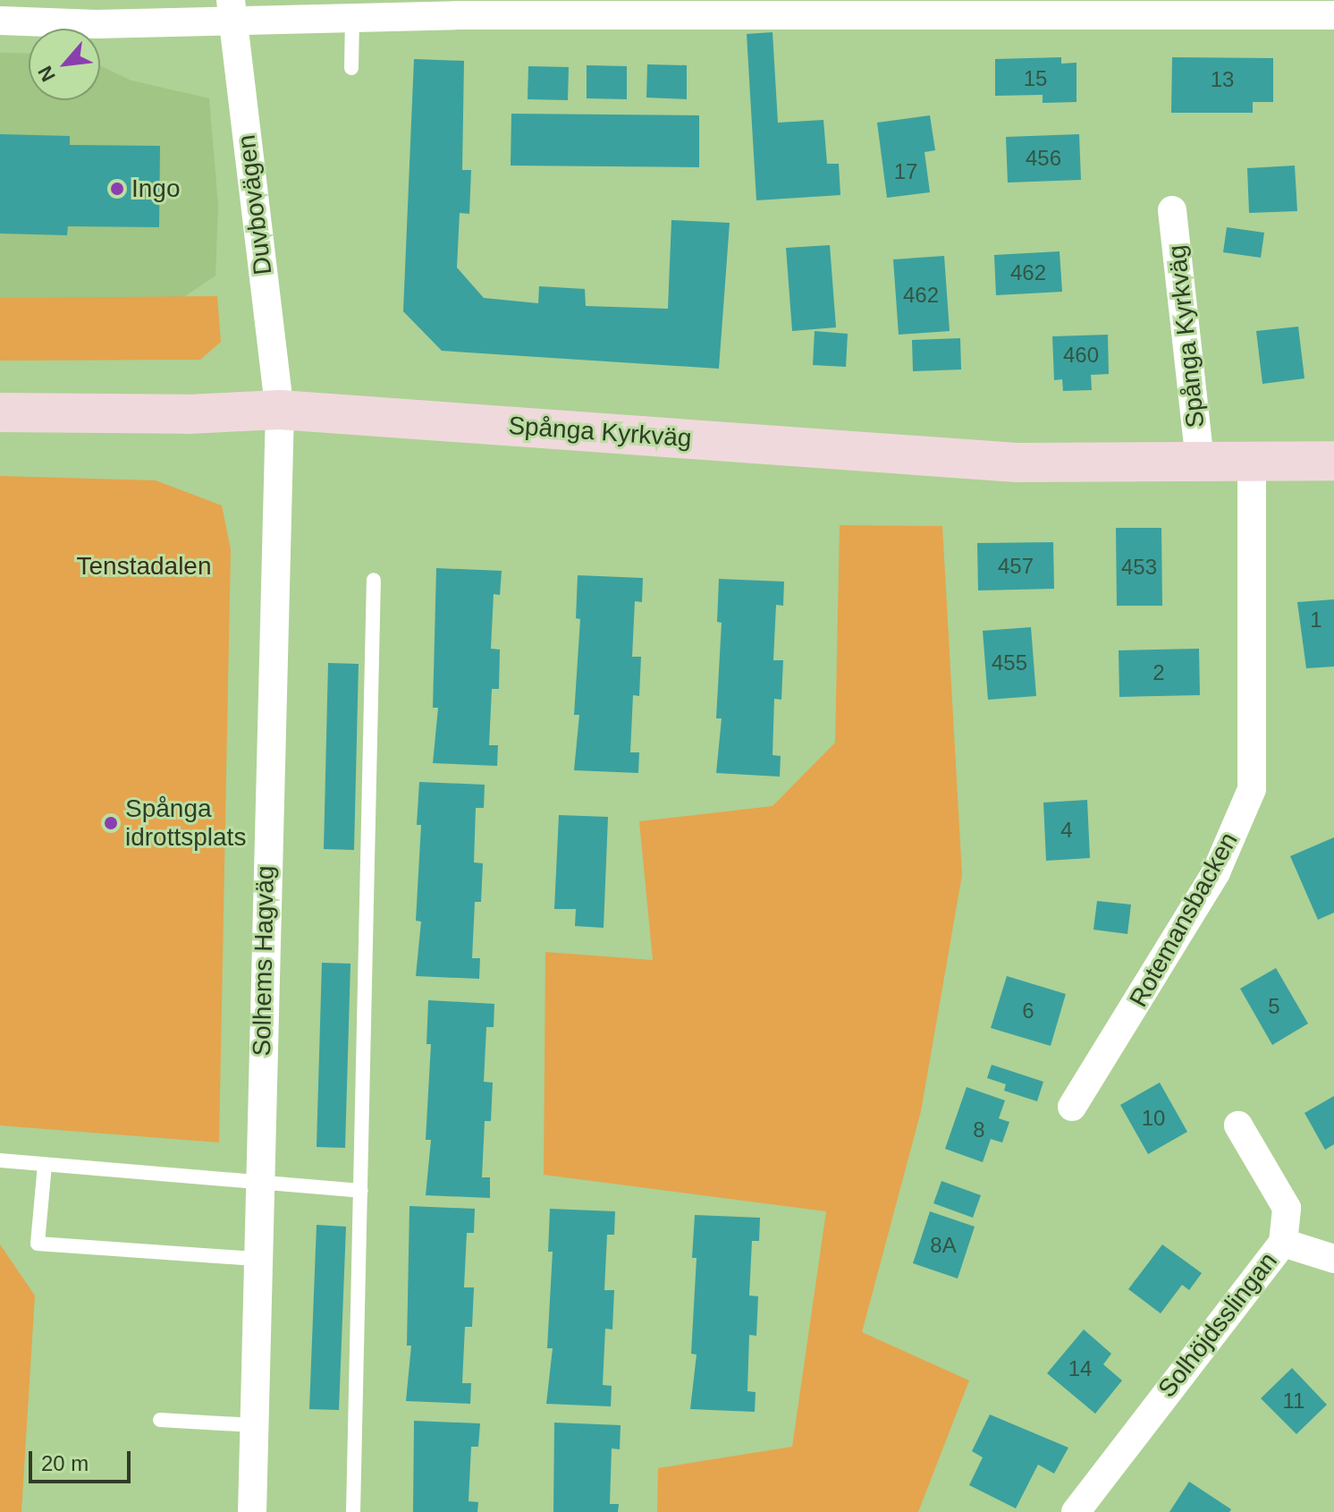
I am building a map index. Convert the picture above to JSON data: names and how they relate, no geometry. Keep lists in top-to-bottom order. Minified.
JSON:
{"streets":{"street":["Duvbovägen","Spånga Kyrkväg","Rotemansbacken","Solhems Hagväg","Solhöjdsslingan"]},"crossings":[["Duvbovägen","Spånga Kyrkväg"],["Duvbovägen","Solhems Hagväg"],["Spånga Kyrkväg","Rotemansbacken"],["Spånga Kyrkväg","Solhems Hagväg"]],"parks":["Tenstadalen"],"places":["Ingo","Spånga idrottsplats"],"house_numbers":["15","13","456","17","462","462","460","457","453","1","455","2","4","5","6","10","8","8A","14","11"],"scale_bar":"20 m","north":"bottom left"}
